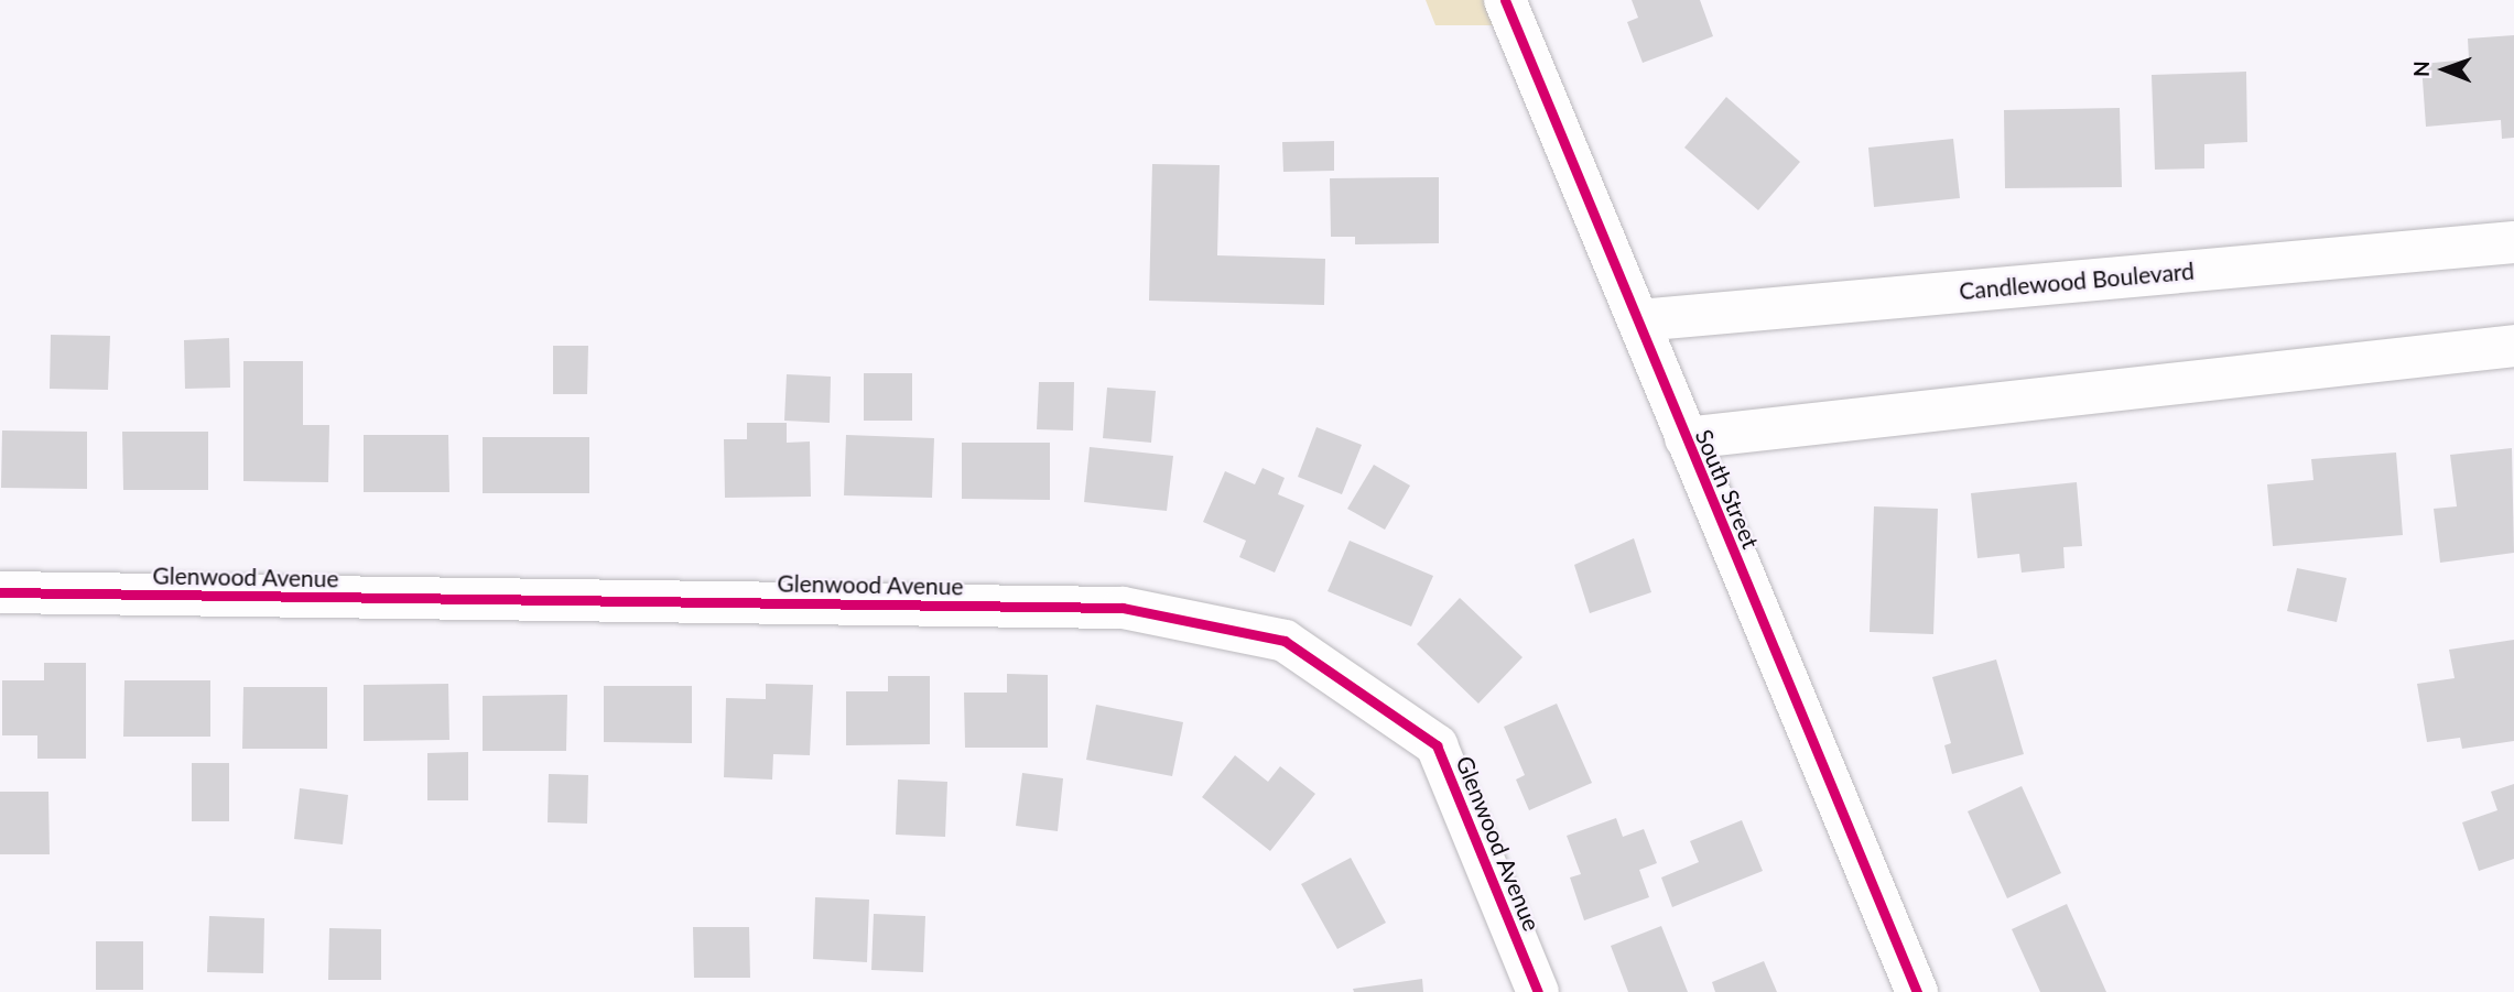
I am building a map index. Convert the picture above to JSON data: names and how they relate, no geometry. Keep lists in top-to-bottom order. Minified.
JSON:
{"streets":{"street":["Candlewood Boulevard","South Street","Glenwood Avenue"]},"crossings":[["Candlewood Boulevard","South Street"]],"north":"left"}
